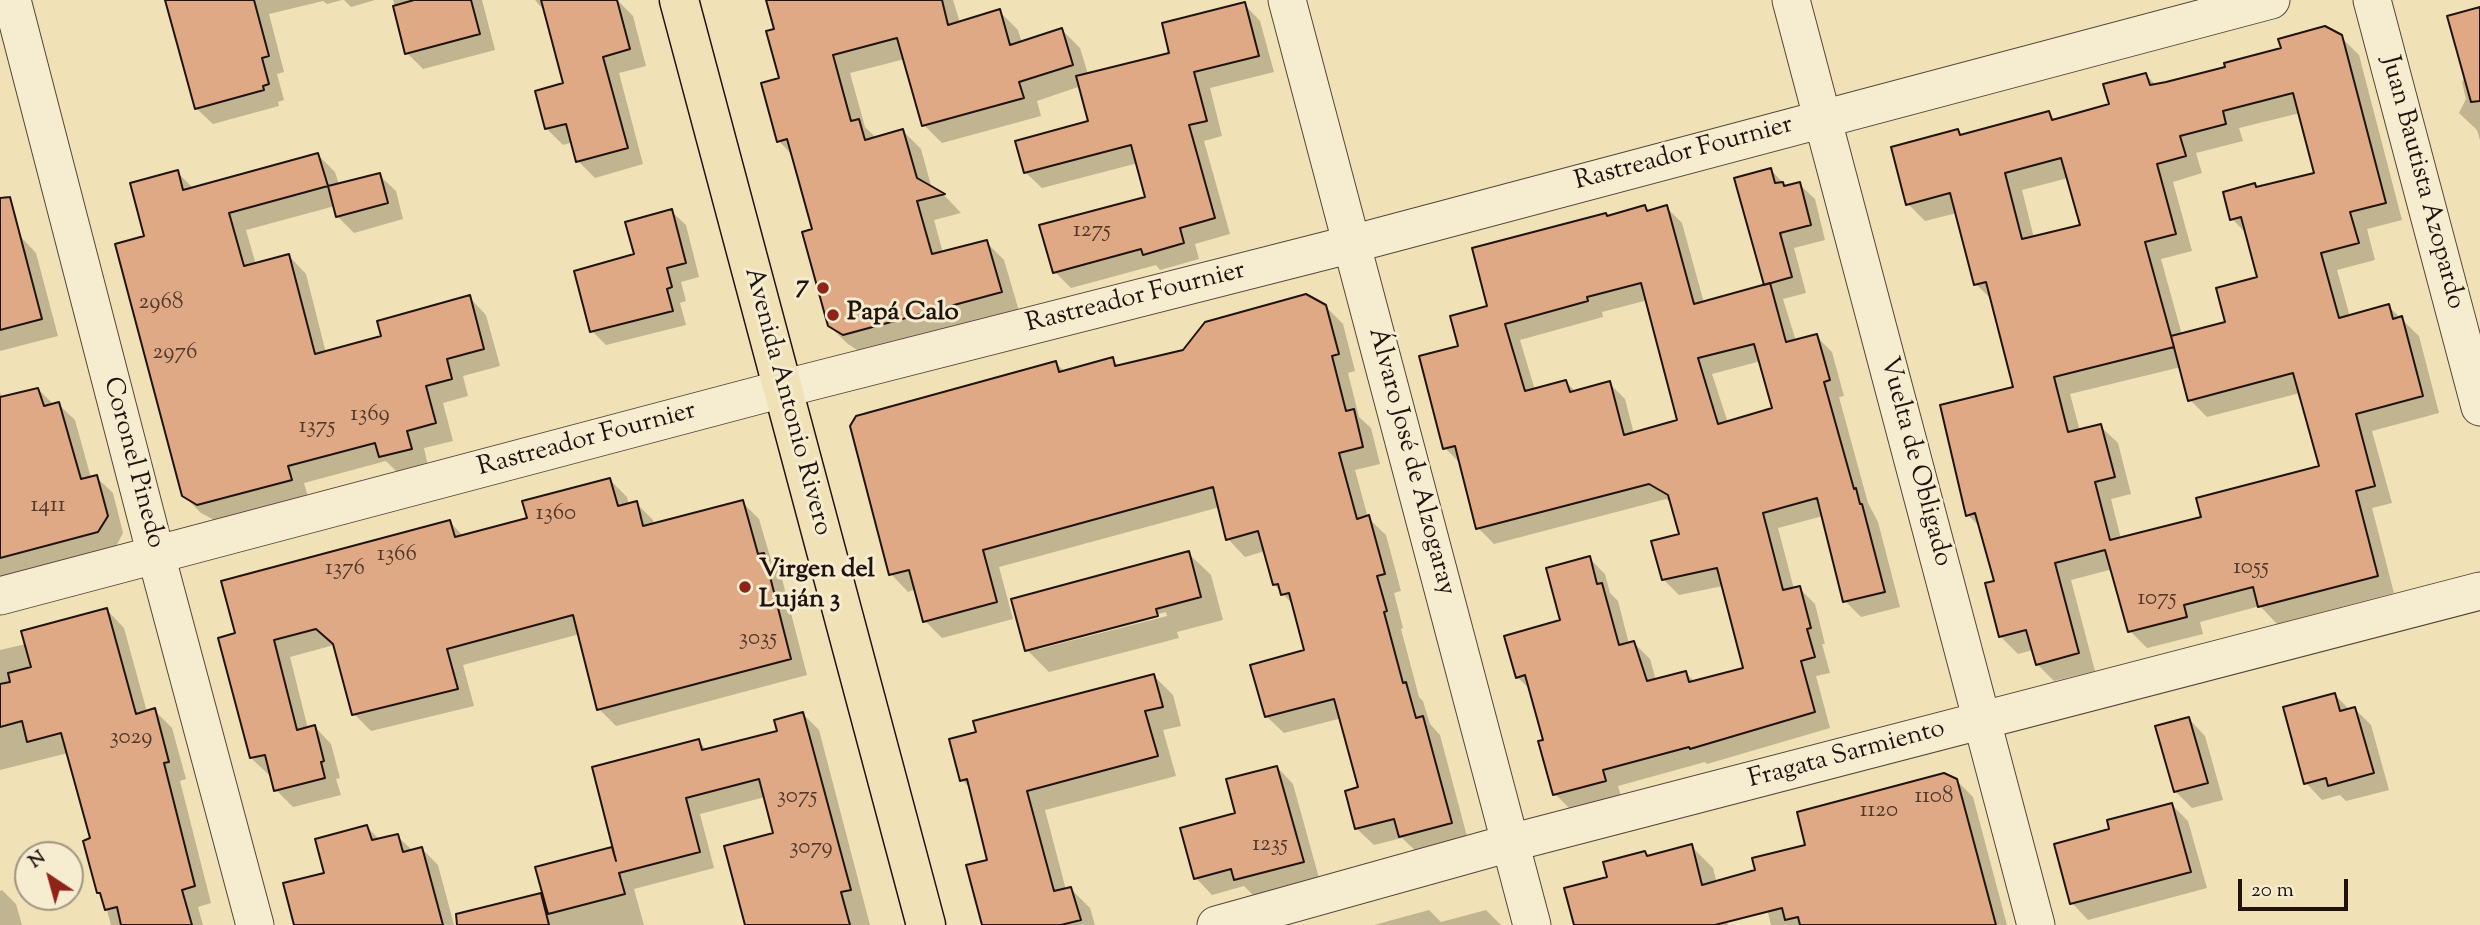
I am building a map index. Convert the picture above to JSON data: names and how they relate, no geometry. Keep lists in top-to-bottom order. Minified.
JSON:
{"streets":{"main road":["Avenida Antonio Rivero"],"street":["Rastreador Fournier","Juan Bautista Azopardo","Álvaro José de Alzogaray","Vuelta de Obligado","Coronel Pinedo","Fragata Sarmiento"]},"crossings":[["Rastreador Fournier","Avenida Antonio Rivero"],["Rastreador Fournier","Álvaro José de Alzogaray"],["Rastreador Fournier","Vuelta de Obligado"],["Rastreador Fournier","Coronel Pinedo"],["Álvaro José de Alzogaray","Fragata Sarmiento"],["Vuelta de Obligado","Fragata Sarmiento"]],"places":["7","Papá Calo","Virgen del Luján 3"],"house_numbers":["1275","2968","2976","1369","1375","1411","1360","1366","1055","1376","1075","3035","3029","3075","1108","1120","1235","3079"],"scale_bar":"20 m","north":"top left"}
